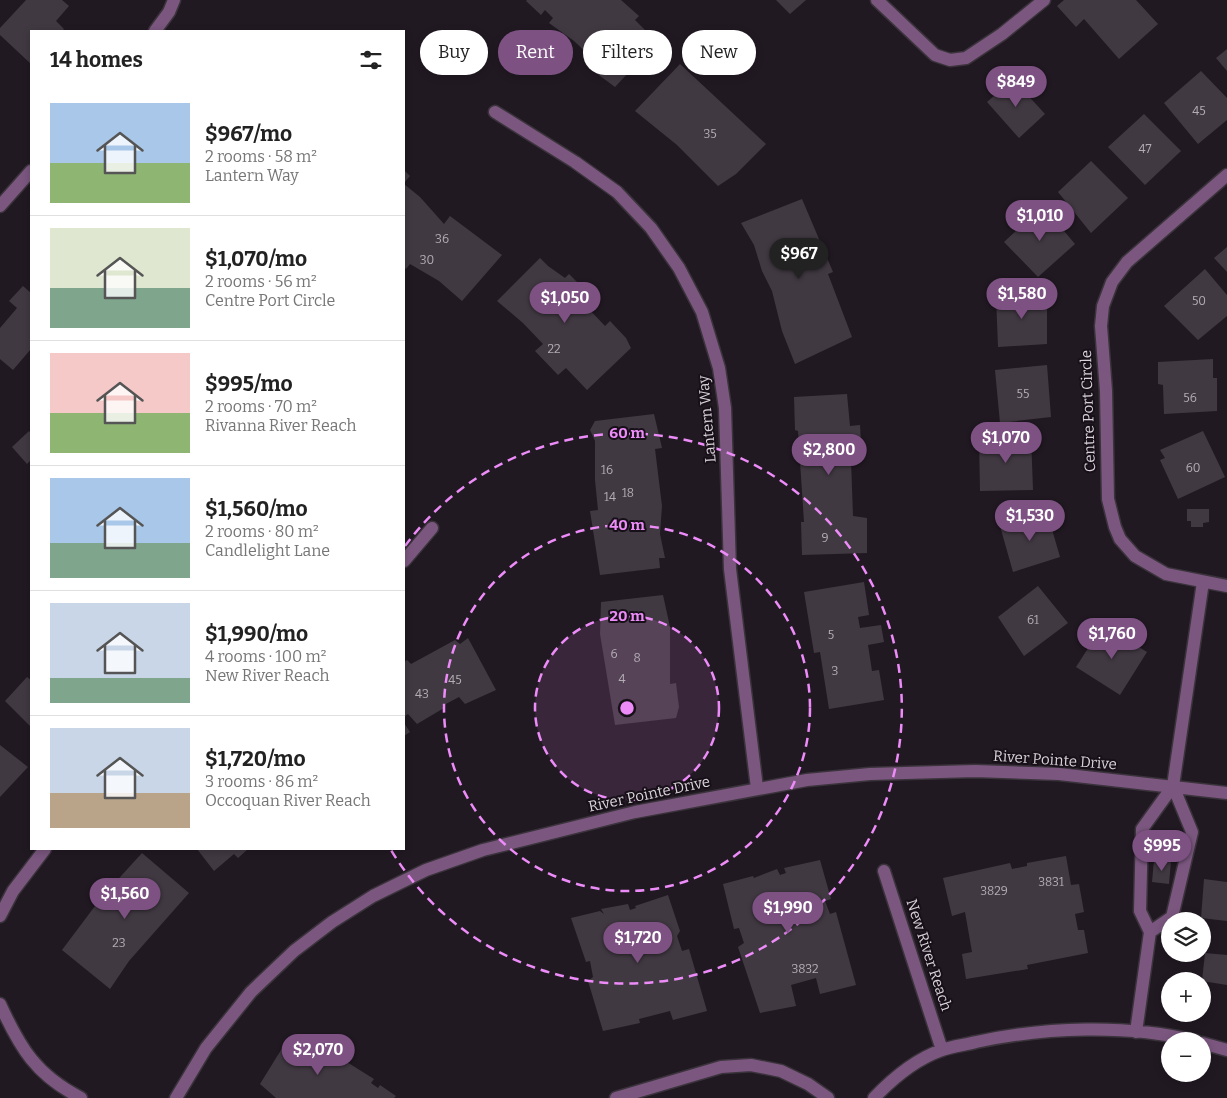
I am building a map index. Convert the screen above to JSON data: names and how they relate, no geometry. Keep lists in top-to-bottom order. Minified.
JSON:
{"streets":{"street":["Centre Port Circle","Lantern Way","River Pointe Drive","New River Reach"]},"crossings":[["Lantern Way","River Pointe Drive"]],"house_numbers":["45","35","47","36","30","50","22","55","56","60","16","18","14","9","61","5","6","8","3","4","45","43","3831","3829","23","3832"],"page":{"chip":["Buy","Rent","Filters","New"],"heading":"14 homes","price":["$849","$1,010","$967","$1,580","$1,050","$1,070","$2,800","$1,530","$1,760","$995","$1,560","$1,990","$1,720","$2,070"],"list":[{"name":"$967/mo","note":"2 rooms · 58 m² · Lantern Way"},{"name":"$1,070/mo","note":"2 rooms · 56 m² · Centre Port Circle"},{"name":"$995/mo","note":"2 rooms · 70 m² · Rivanna River Reach"},{"name":"$1,560/mo","note":"2 rooms · 80 m² · Candlelight Lane"},{"name":"$1,990/mo","note":"4 rooms · 100 m² · New River Reach"},{"name":"$1,720/mo","note":"3 rooms · 86 m² · Occoquan River Reach"}],"map_buttons":["+","−"]},"rings":["60 m","40 m","20 m"]}
